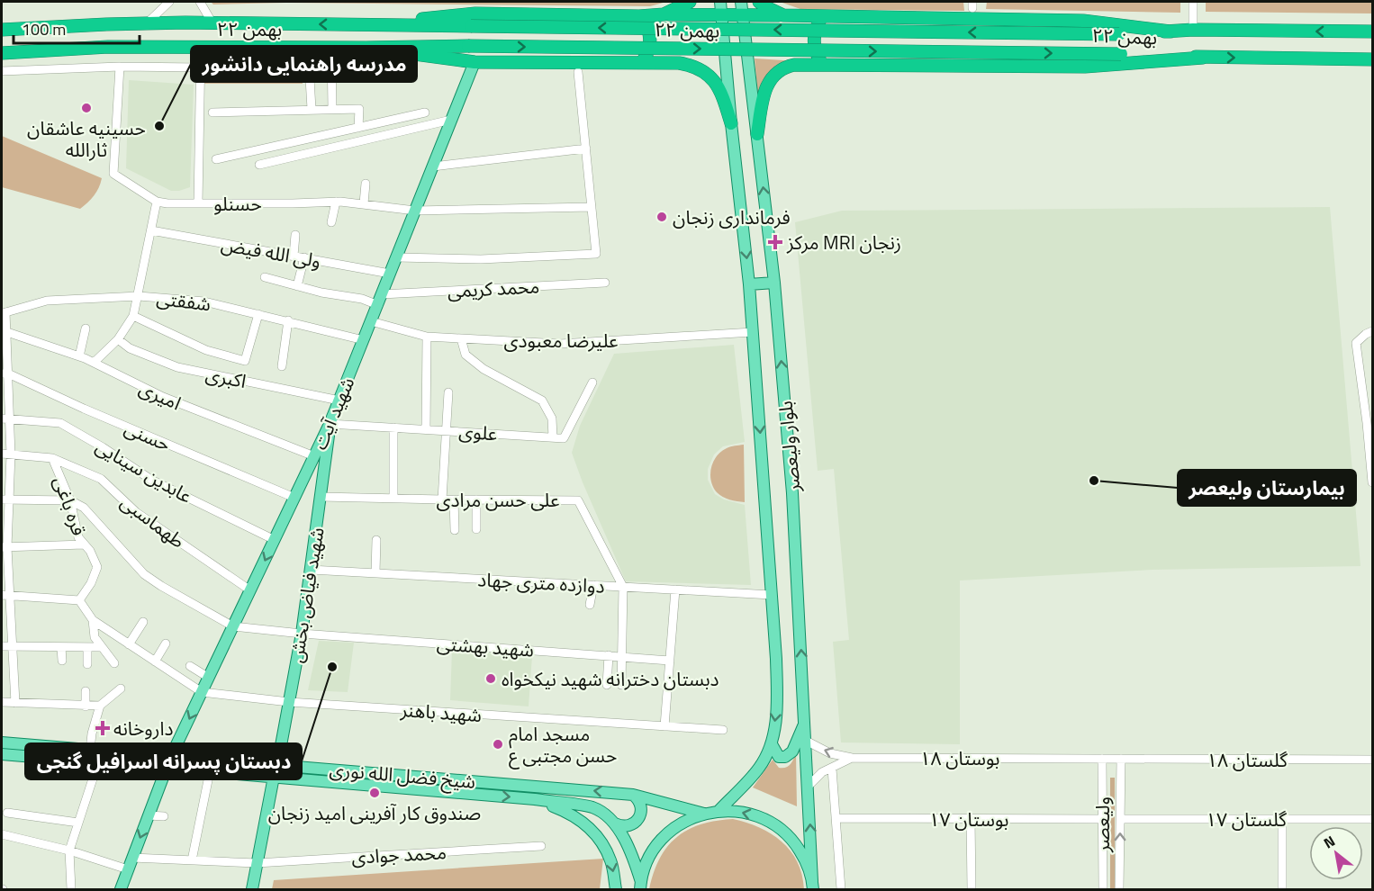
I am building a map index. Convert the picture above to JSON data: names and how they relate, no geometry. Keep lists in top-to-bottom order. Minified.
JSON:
{"streets":{"highway":["۲۲ بهمن"],"main road":["شهید آیت","بلوار ولیعصر","شهید فیاض بخش","شیخ فضل الله نوری"],"street":["حسنلو","ولی الله فیض","محمد کریمی","شفقتی","علیرضا معبودی","اکبری","امیری","علوی","حسنی","عابدین سینایی","علی حسن مرادی","قره باغی","طهماسبی","دوازده متری جهاد","شهید بهشتی","شهید باهنر","بوستان ۱۸","گلستان ۱۸","بوستان ۱۷","گلستان ۱۷","ولیعصر","محمد جوادی"]},"crossings":[["حسنلو","شهید آیت"],["ولی الله فیض","شهید آیت"],["محمد کریمی","شهید آیت"],["شفقتی","شهید آیت"],["علیرضا معبودی","شهید آیت"],["علیرضا معبودی","بلوار ولیعصر"],["اکبری","شهید آیت"],["امیری","شهید آیت"],["شهید آیت","علوی"],["شهید آیت","حسنی"],["شهید آیت","عابدین سینایی"],["شهید آیت","طهماسبی"],["شهید آیت","شهید فیاض بخش"],["شهید آیت","شهید بهشتی"],["شهید آیت","شهید باهنر"],["شهید آیت","شیخ فضل الله نوری"],["شهید آیت","محمد جوادی"],["علوی","شهید فیاض بخش"],["بلوار ولیعصر","دوازده متری جهاد"],["بلوار ولیعصر","بوستان ۱۸"],["علی حسن مرادی","دوازده متری جهاد"],["علی حسن مرادی","شهید فیاض بخش"],["قره باغی","طهماسبی"],["دوازده متری جهاد","شهید فیاض بخش"],["شهید فیاض بخش","شهید بهشتی"],["شهید فیاض بخش","شهید باهنر"],["شهید فیاض بخش","شیخ فضل الله نوری"],["بوستان ۱۸","گلستان ۱۸"],["بوستان ۱۸","ولیعصر"],["گلستان ۱۸","ولیعصر"],["بوستان ۱۷","ولیعصر"],["گلستان ۱۷","ولیعصر"]],"places":{"other":["حسینیه عاشقان ثارالله","مدرسه راهنمایی دانشور","فرمانداری زنجان","بیمارستان ولیعصر","دبستان پسرانه اسرافیل گنجی","دبستان دخترانه شهید نیکخواه","مسجد امام حسن مجتبی ع","صندوق کار آفرینی امید زنجان"],"health":["مرکز MRI زنجان","داروخانه"]},"scale_bar":"100 m","north":"top left"}
